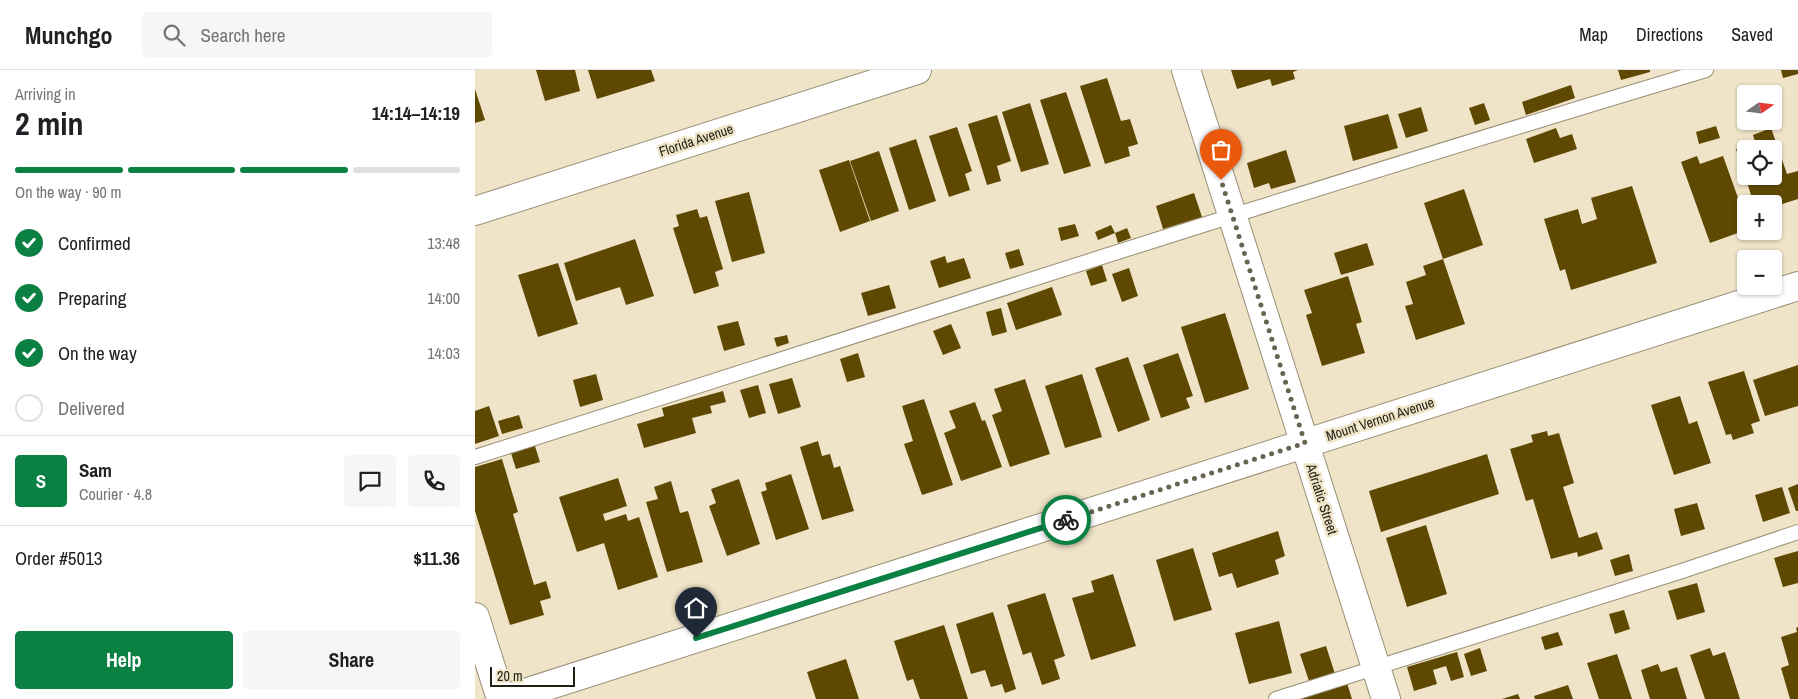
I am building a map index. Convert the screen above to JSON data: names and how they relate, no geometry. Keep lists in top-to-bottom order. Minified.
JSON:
{"streets":{"street":["Florida Avenue","Mount Vernon Avenue","Adriatic Street"]},"crossings":[["Mount Vernon Avenue","Adriatic Street"]],"scale_bar":"20 m","north":"right","page":{"header":"Munchgo","search":"Search here","nav":["Map","Directions","Saved"],"heading":["2 min","Arriving in","14:14–14:19"],"panel":["Sam","Courier · 4.8","Order #5013","$11.36"],"map_buttons":["+","−"],"bar":"On the way · 90 m","list":[["Confirmed","13:48"],["Preparing","14:00"],["On the way","14:03"],"Delivered"],"round":"S","buttons":["Help","Share"],"scale":"20 m"}}
